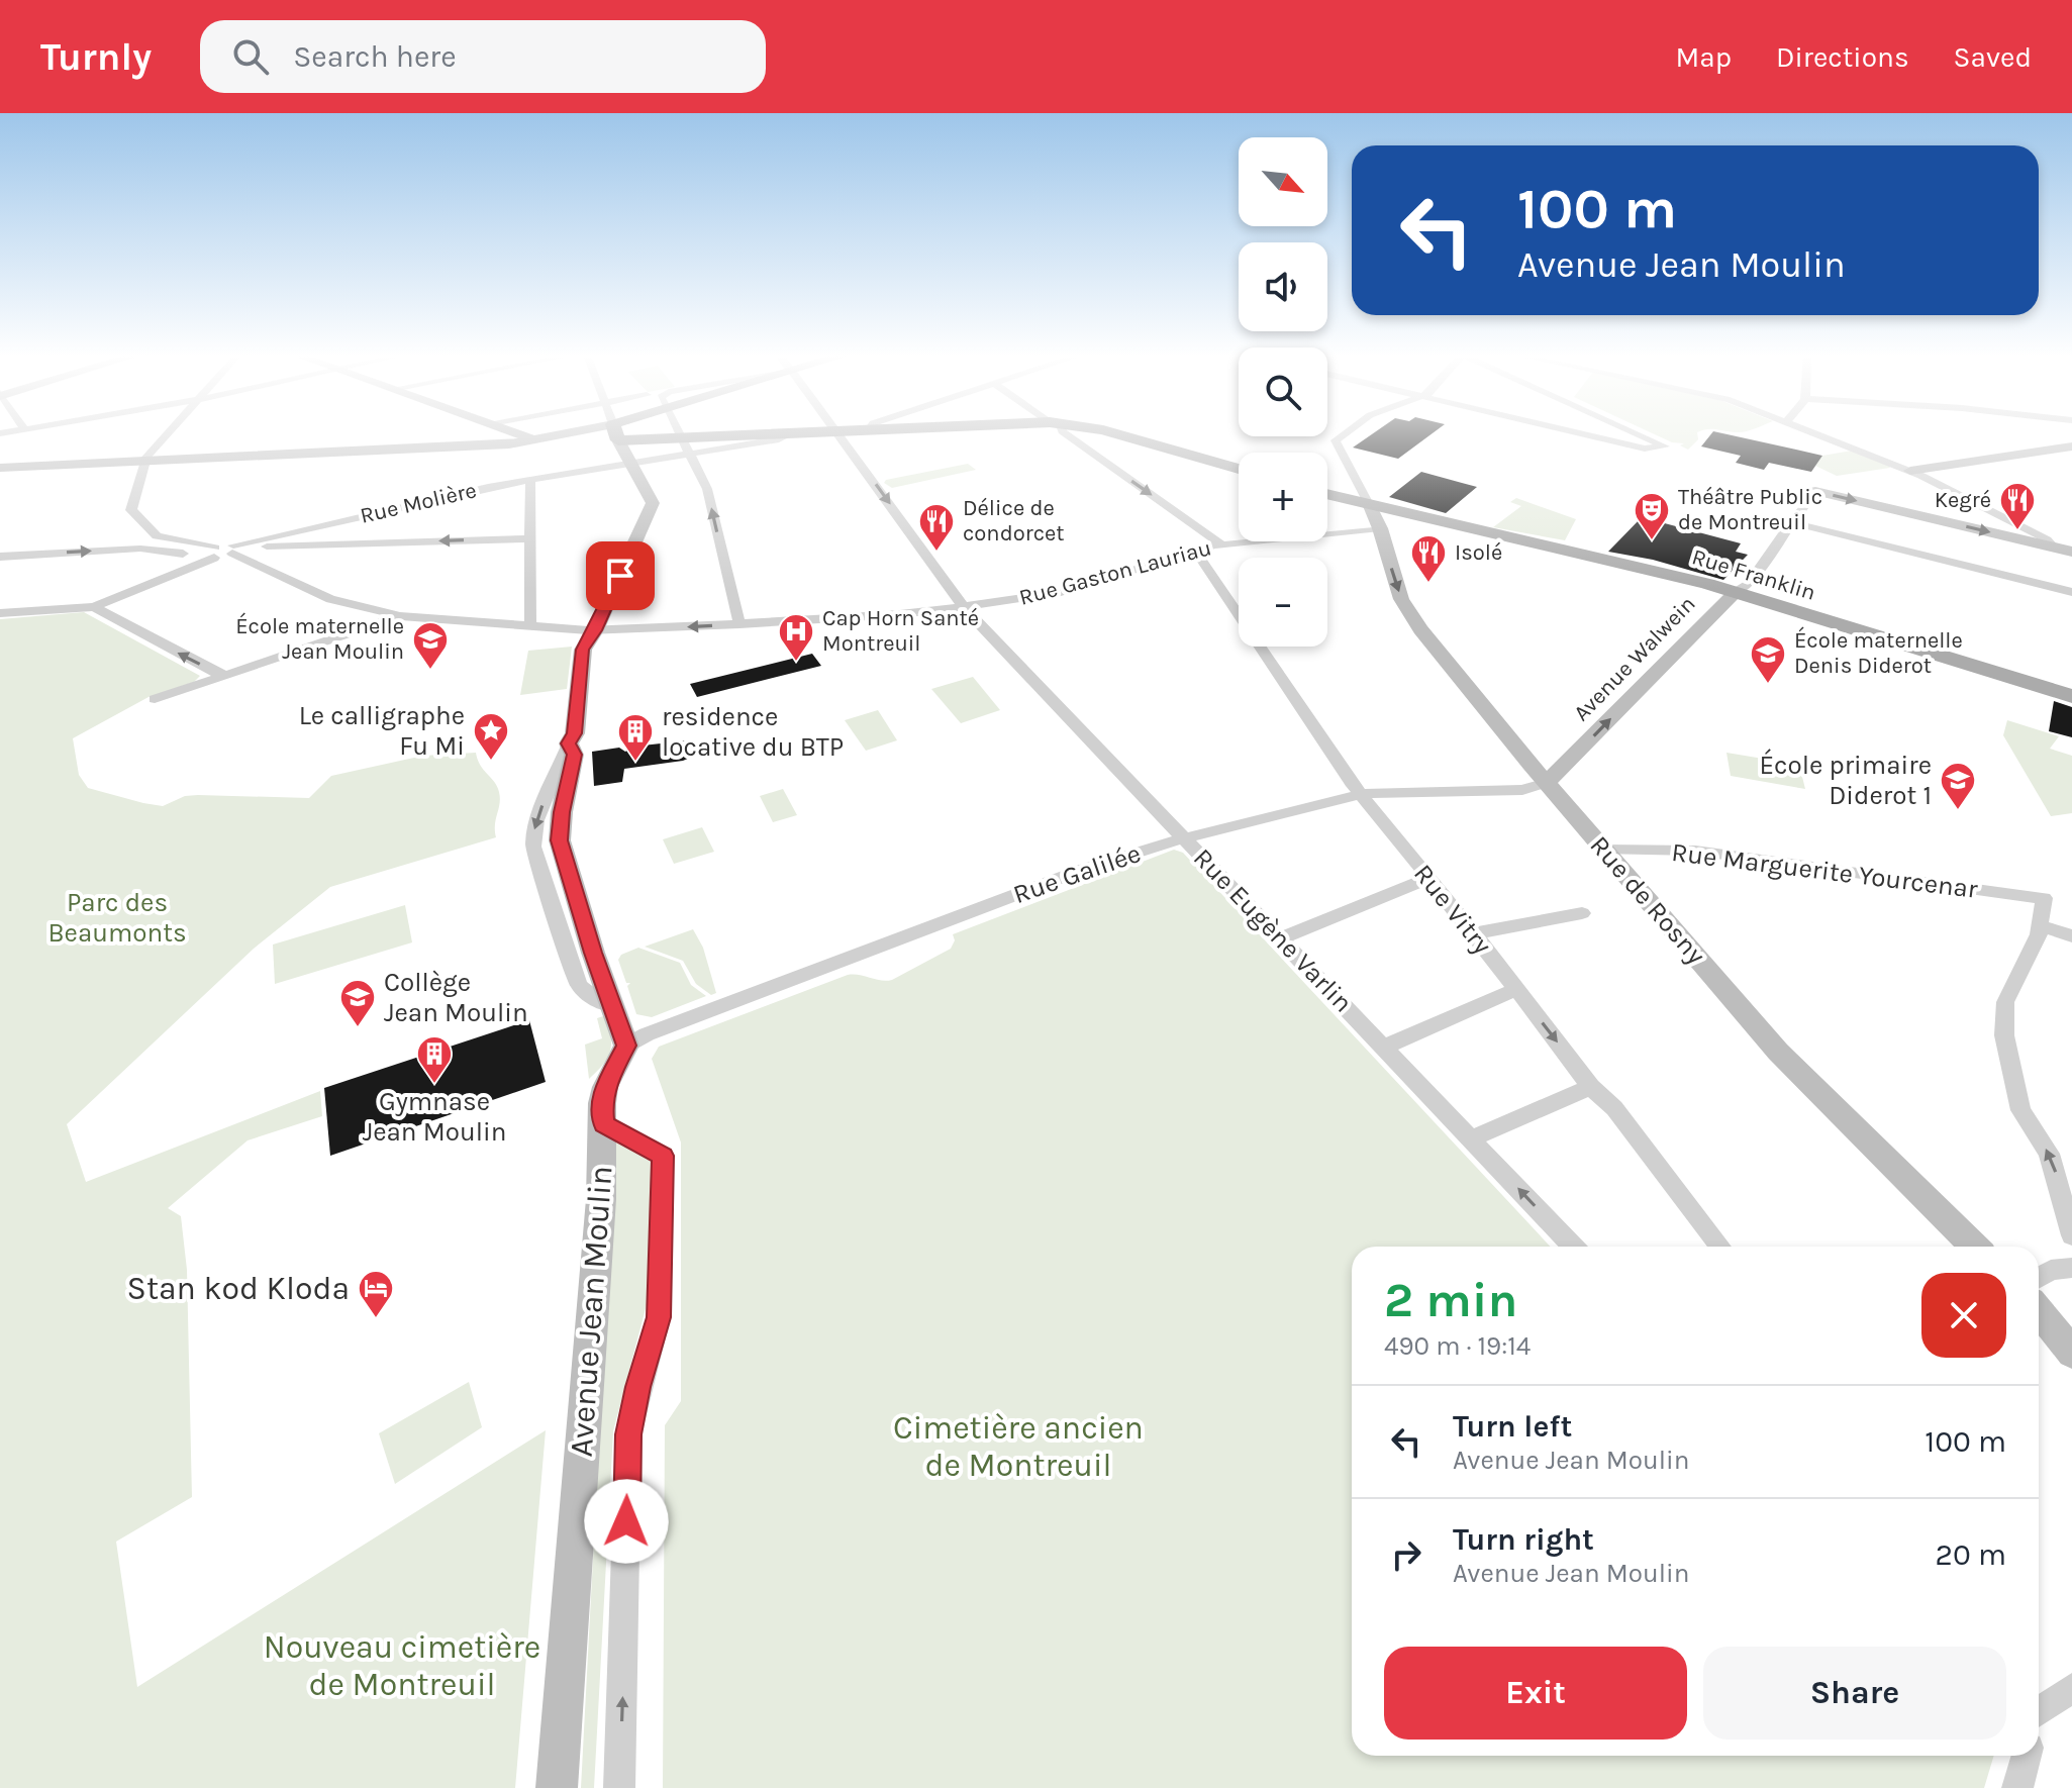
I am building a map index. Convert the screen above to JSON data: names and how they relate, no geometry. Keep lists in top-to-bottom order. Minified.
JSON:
{"streets":{"main road":["Rue Franklin","Avenue Walwein","Rue de Rosny","Avenue Jean Moulin"],"street":["Rue Molière","Rue Gaston Lauriau","Rue Marguerite Yourcenar","Rue Galilée","Rue Vitry","Rue Eugène Varlin"]},"crossings":[["Rue Molière","Rue Gaston Lauriau"],["Rue Gaston Lauriau","Rue de Rosny"],["Rue Gaston Lauriau","Rue Vitry"],["Rue Gaston Lauriau","Rue Eugène Varlin"],["Rue Franklin","Avenue Walwein"],["Rue Franklin","Rue de Rosny"],["Avenue Walwein","Rue Galilée"],["Avenue Walwein","Rue de Rosny"],["Rue Marguerite Yourcenar","Rue de Rosny"],["Rue Galilée","Rue de Rosny"],["Rue Galilée","Rue Vitry"],["Rue Galilée","Rue Eugène Varlin"],["Rue Galilée","Avenue Jean Moulin"]],"one_way":["Avenue Walwein"],"parks":["Parc des Beaumonts","Cimetière ancien de Montreuil","Nouveau cimetière de Montreuil"],"places":{"restaurant":["Kegré","Délice de condorcet","Isolé"],"theatre":["Théâtre Public de Montreuil"],"hospital":["Cap Horn Santé Montreuil"],"school or university":["École maternelle Jean Moulin","École maternelle Denis Diderot","École primaire Diderot 1","Collège Jean Moulin"],"place":["Le calligraphe Fu Mi"],"building":["residence locative du BTP","Gymnase Jean Moulin"],"hotel":["Stan kod Kloda"]},"north":"bottom right","page":{"header":"Turnly","search":"Search here","nav":["Map","Directions","Saved"],"map_buttons":["+","−"],"turn":["100 m","Avenue Jean Moulin"],"heading":["2 min","490 m · 19:14"],"list":[{"name":"Turn left","note":"Avenue Jean Moulin","value":"100 m"},{"name":"Turn right","note":"Avenue Jean Moulin","value":"20 m"}],"buttons":["Exit","Share"]}}
